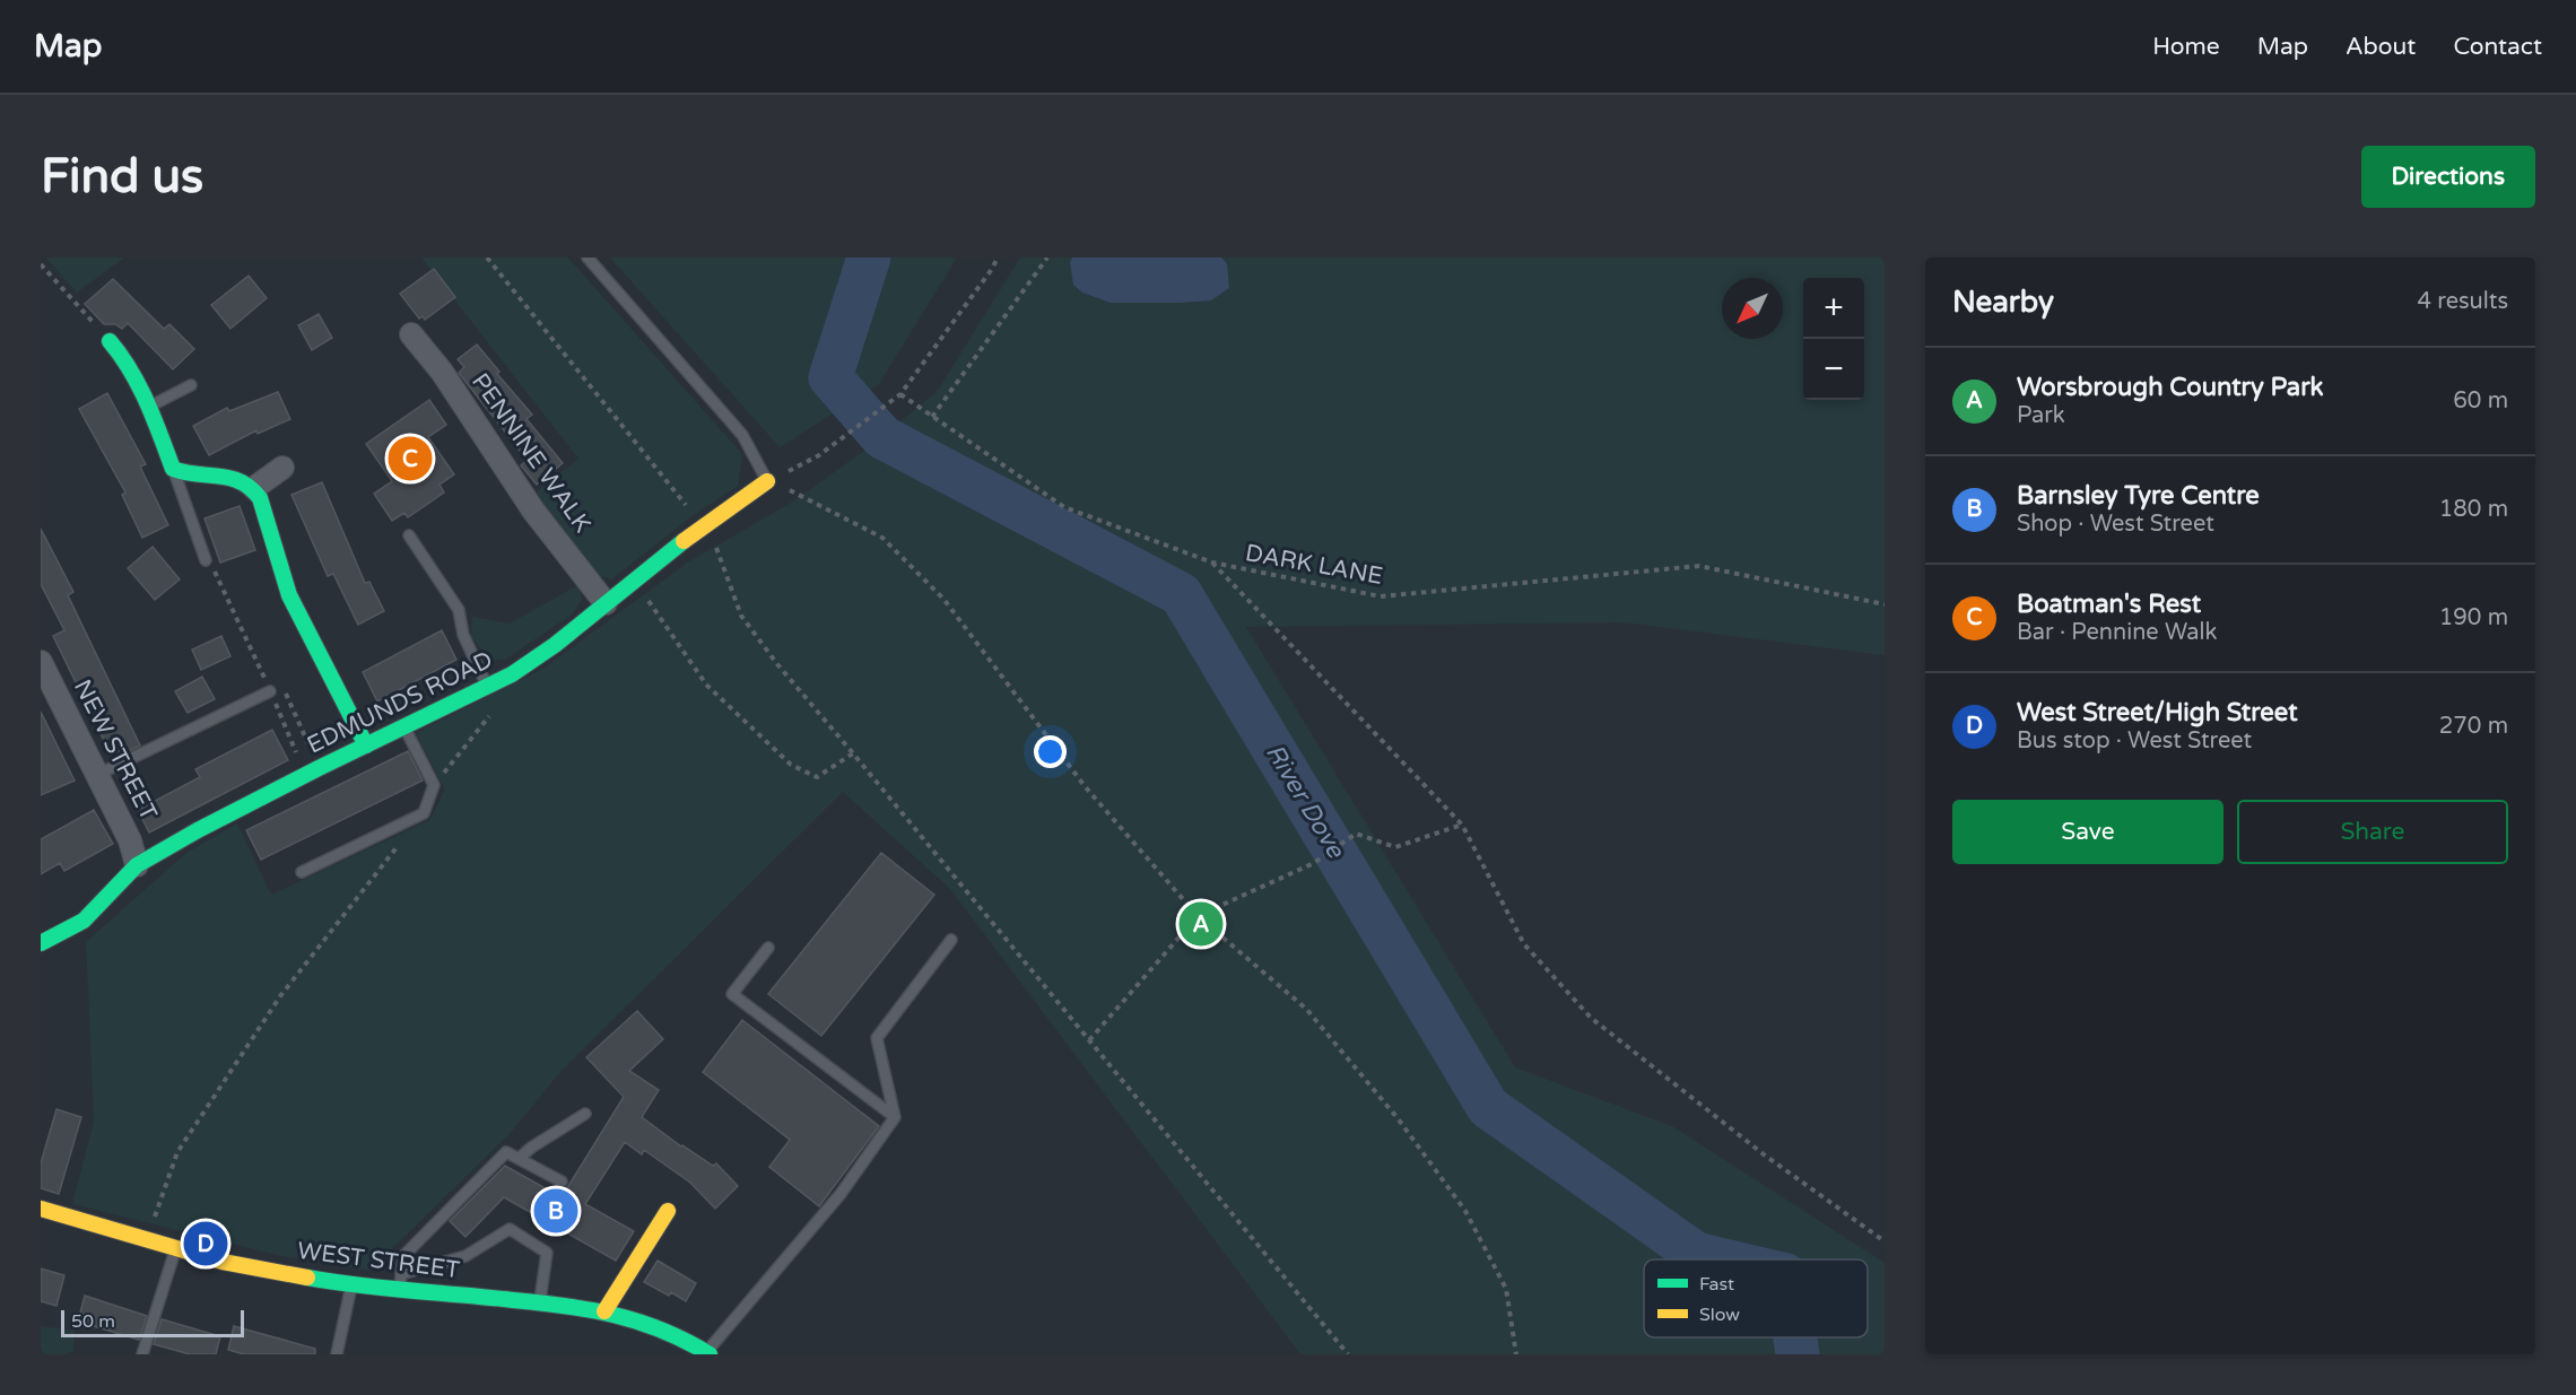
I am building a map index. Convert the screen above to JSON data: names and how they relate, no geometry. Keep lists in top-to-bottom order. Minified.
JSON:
{"streets":{"street":["PENNINE WALK","EDMUNDS ROAD","NEW STREET","WEST STREET"],"path":["DARK LANE"]},"crossings":[["PENNINE WALK","EDMUNDS ROAD"],["EDMUNDS ROAD","NEW STREET"]],"water":["River Dove"],"legend":["Fast","Slow"],"scale_bar":"50 m","north":"bottom left","page":{"header":"Map","nav":["Home","Map","About","Contact"],"buttons":["Directions",["Save","Share"]],"title":"Find us","heading":["Nearby","4 results"],"map_buttons":["+","−"],"list":[{"mark":"A","name":"Worsbrough Country Park","note":"Park","value":"60 m"},{"mark":"B","name":"Barnsley Tyre Centre","note":"Shop · West Street","value":"180 m"},{"mark":"C","name":"Boatman's Rest","note":"Bar · Pennine Walk","value":"190 m"},{"mark":"D","name":"West Street/High Street","note":"Bus stop · West Street","value":"270 m"}],"pins":["C","A","B","D"],"scale":"50 m"}}
